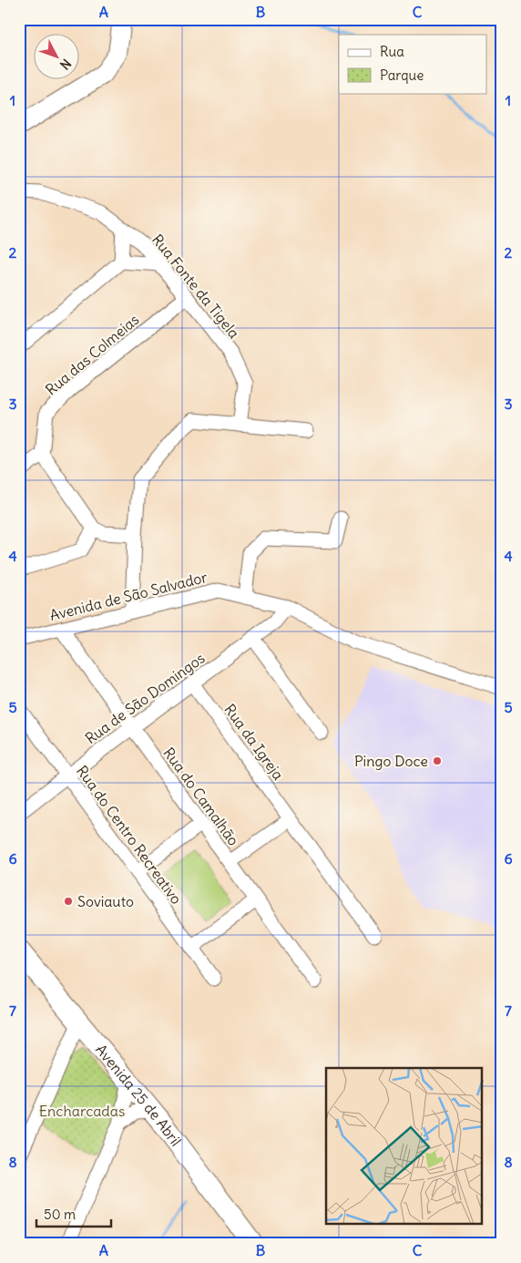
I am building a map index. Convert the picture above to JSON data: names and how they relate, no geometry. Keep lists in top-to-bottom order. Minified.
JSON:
{"streets":{"highway":["Avenida 25 de Abril"],"street":["Rua Fonte da Tigela","Rua das Colmeias","Avenida de São Salvador","Rua de São Domingos","Rua da Igreja","Rua do Camalhão","Rua do Centro Recreativo"]},"crossings":[["Rua Fonte da Tigela","Rua das Colmeias"],["Avenida de São Salvador","Rua de São Domingos"],["Avenida de São Salvador","Rua do Camalhão"],["Rua de São Domingos","Rua da Igreja"],["Rua de São Domingos","Rua do Camalhão"],["Rua de São Domingos","Rua do Centro Recreativo"]],"parks":["Encharcadas"],"places":["Pingo Doce","Soviauto"],"legend":["Rua","Parque"],"scale_bar":"50 m","north":"bottom right","grid":{"columns":["A","B","C"],"rows":["1","2","3","4","5","6","7","8"]}}
